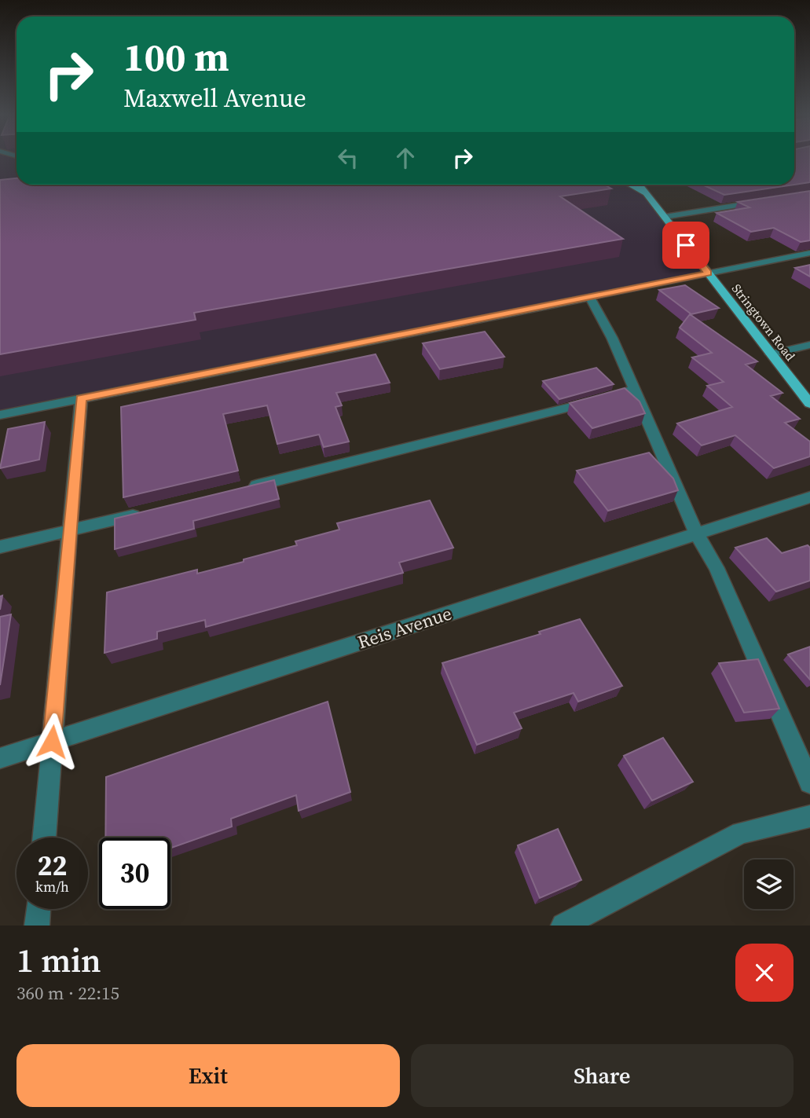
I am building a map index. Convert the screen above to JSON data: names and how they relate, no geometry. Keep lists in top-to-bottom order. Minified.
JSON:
{"streets":{"main road":["Stringtown Road"],"street":["Reis Avenue"]},"page":{"turn":["100 m","Maxwell Avenue"],"speed":"22 km/h","limit":"30","heading":["1 min","360 m · 22:15"],"buttons":["Exit","Share"]}}
